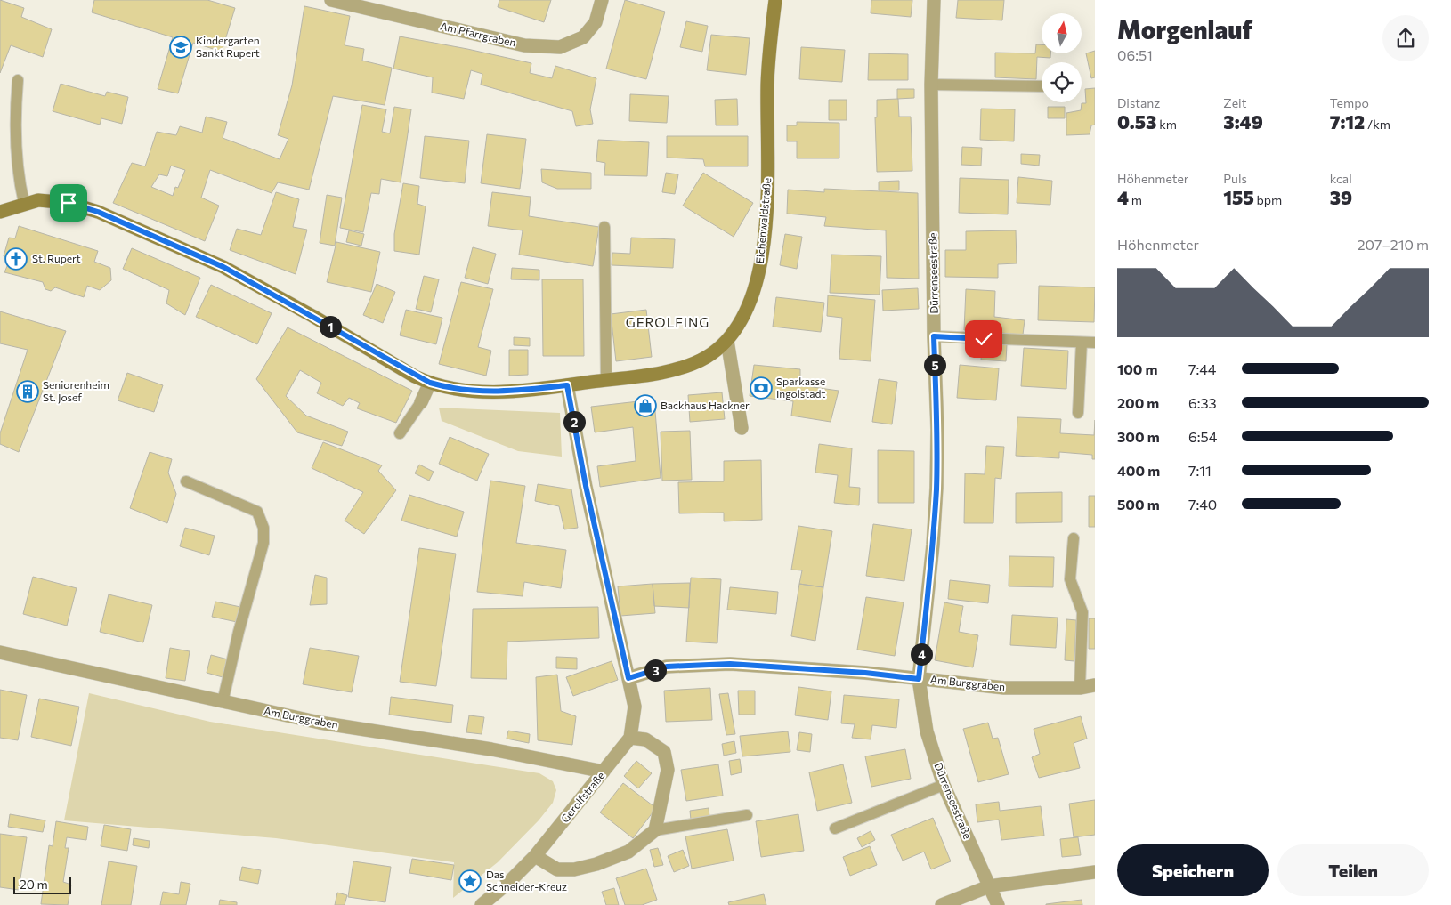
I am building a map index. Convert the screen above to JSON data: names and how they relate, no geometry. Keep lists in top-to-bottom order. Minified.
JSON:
{"streets":{"street":["Am Pfarrgraben","Eichenwaldstraße","Dürrenseestraße","Am Burggraben","Gerolfstraße"]},"crossings":[["Dürrenseestraße","Am Burggraben"],["Am Burggraben","Gerolfstraße"]],"districts":["GEROLFING"],"places":{"school or university":["Kindergarten Sankt Rupert"],"church":["St. Rupert"],"bank":["Sparkasse Ingolstadt"],"building":["Seniorenheim St. Josef"],"shop":["Backhaus Hackner"],"place":["Das Schneider-Kreuz"]},"scale_bar":"20 m","north":"top","page":{"heading":["Morgenlauf","06:51"],"stats":[["Distanz","0.53 km"],["Zeit","3:49"],["Tempo","7:12 /km"],["Höhenmeter","4 m"],["Puls","155 bpm"],["kcal","39"]],"chart":["Höhenmeter","207–210 m"],"pins":["1","5","2","4","3"],"list":[{"name":"100 m","note":"7:44"},{"name":"200 m","note":"6:33"},{"name":"300 m","note":"6:54"},{"name":"400 m","note":"7:11"},{"name":"500 m","note":"7:40"}],"buttons":["Speichern","Teilen"],"scale":"20 m"}}
